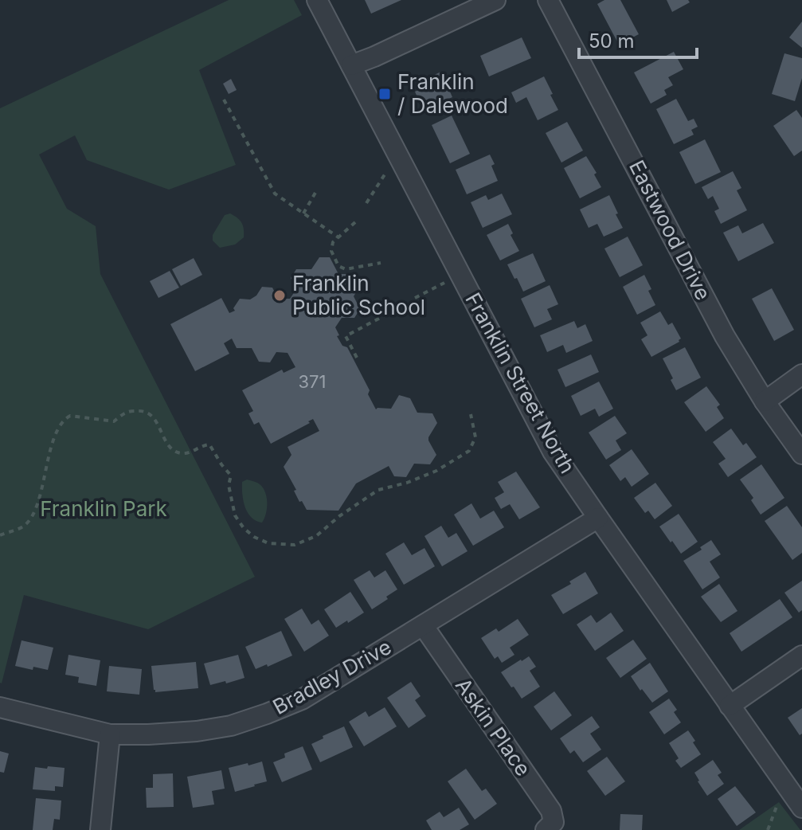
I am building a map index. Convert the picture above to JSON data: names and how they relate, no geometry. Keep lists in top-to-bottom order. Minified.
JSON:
{"streets":{"street":["Eastwood Drive","Franklin Street North","Bradley Drive","Askin Place"]},"crossings":[["Franklin Street North","Bradley Drive"],["Bradley Drive","Askin Place"]],"parks":["Franklin Park"],"places":{"transit":["Franklin / Dalewood"],"other":["Franklin Public School"]},"house_numbers":["371"],"scale_bar":"50 m"}
